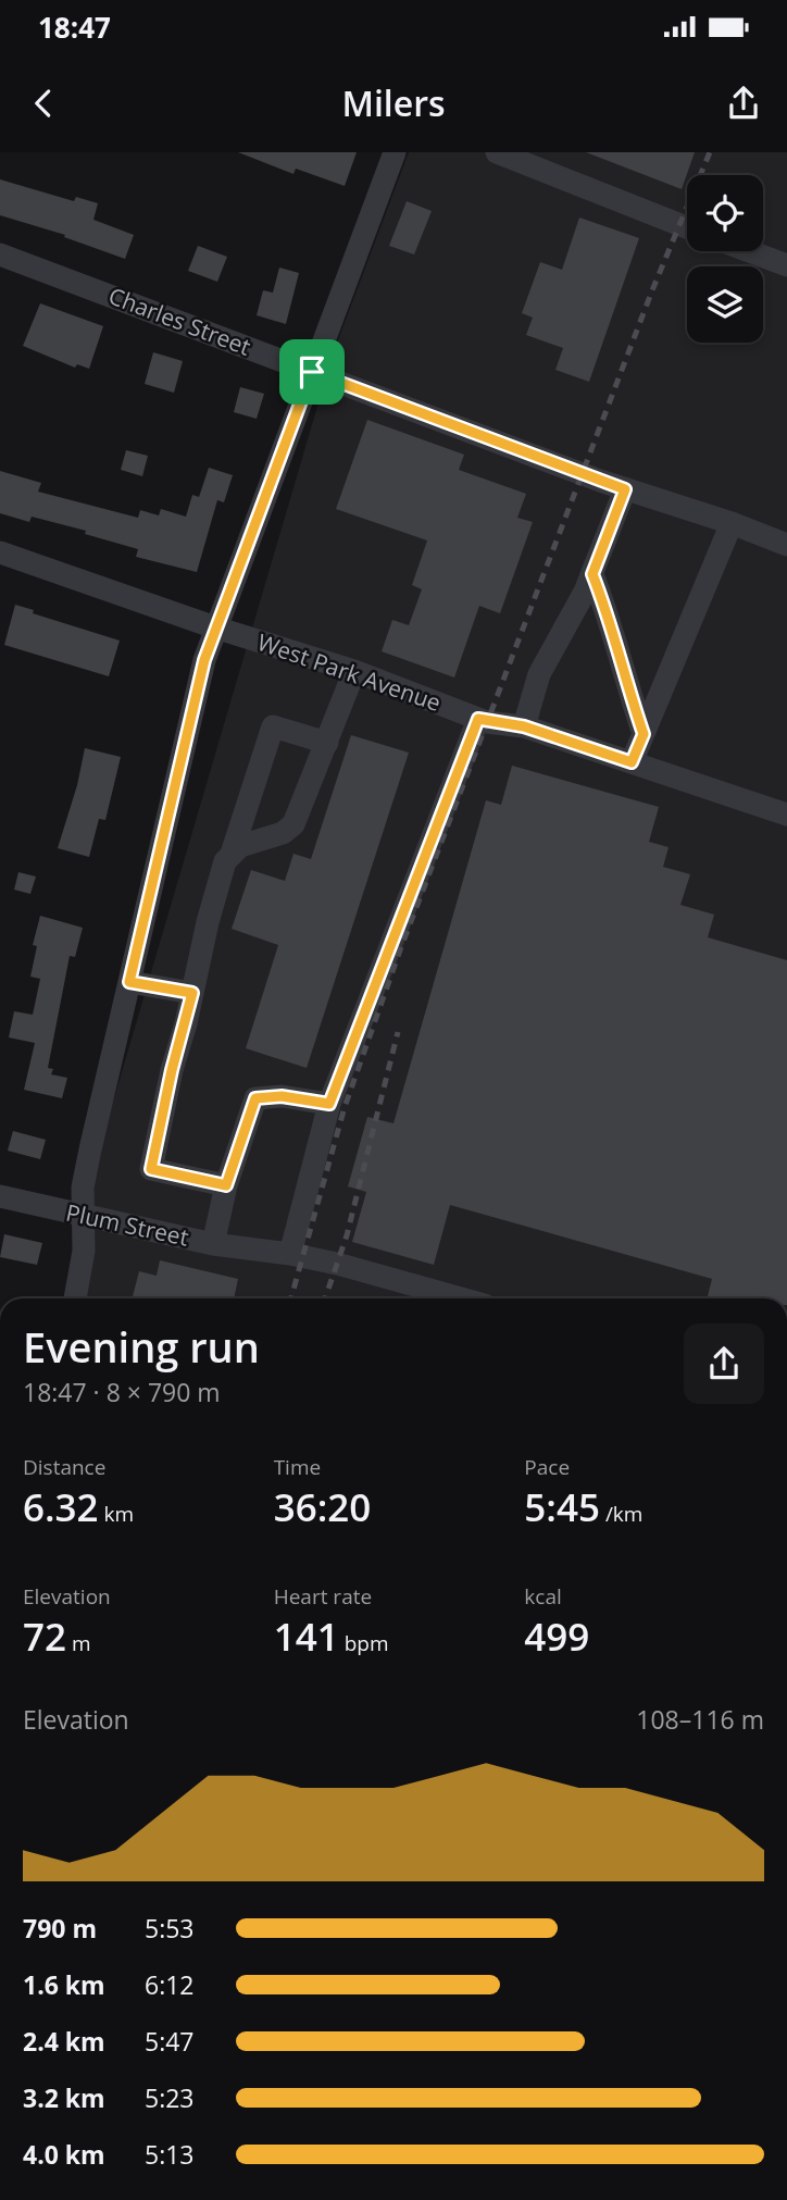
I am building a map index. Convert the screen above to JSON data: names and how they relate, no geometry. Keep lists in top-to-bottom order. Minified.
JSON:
{"streets":{"street":["Charles Street","West Park Avenue","Plum Street"]},"page":{"status":"18:47","header":"Milers","heading":["Evening run","18:47 · 8 × 790 m"],"stats":[["Distance","6.32 km"],["Time","36:20"],["Pace","5:45 /km"],["Elevation","72 m"],["Heart rate","141 bpm"],["kcal","499"]],"chart":["Elevation","108–116 m"],"list":[{"name":"790 m","note":"5:53"},{"name":"1.6 km","note":"6:12"},{"name":"2.4 km","note":"5:47"},{"name":"3.2 km","note":"5:23"},{"name":"4.0 km","note":"5:13"}]}}
